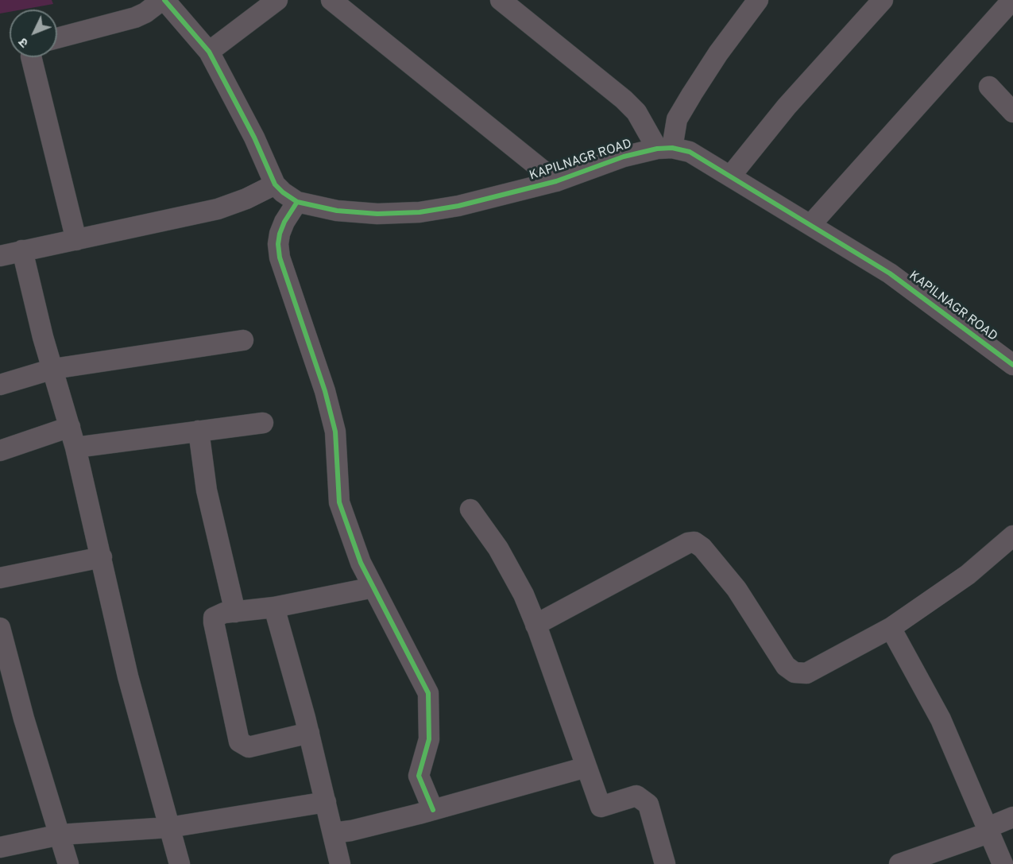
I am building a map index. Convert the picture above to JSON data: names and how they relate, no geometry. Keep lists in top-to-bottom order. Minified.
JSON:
{"streets":{"street":["KAPILNAGR ROAD"]},"north":"bottom left"}
